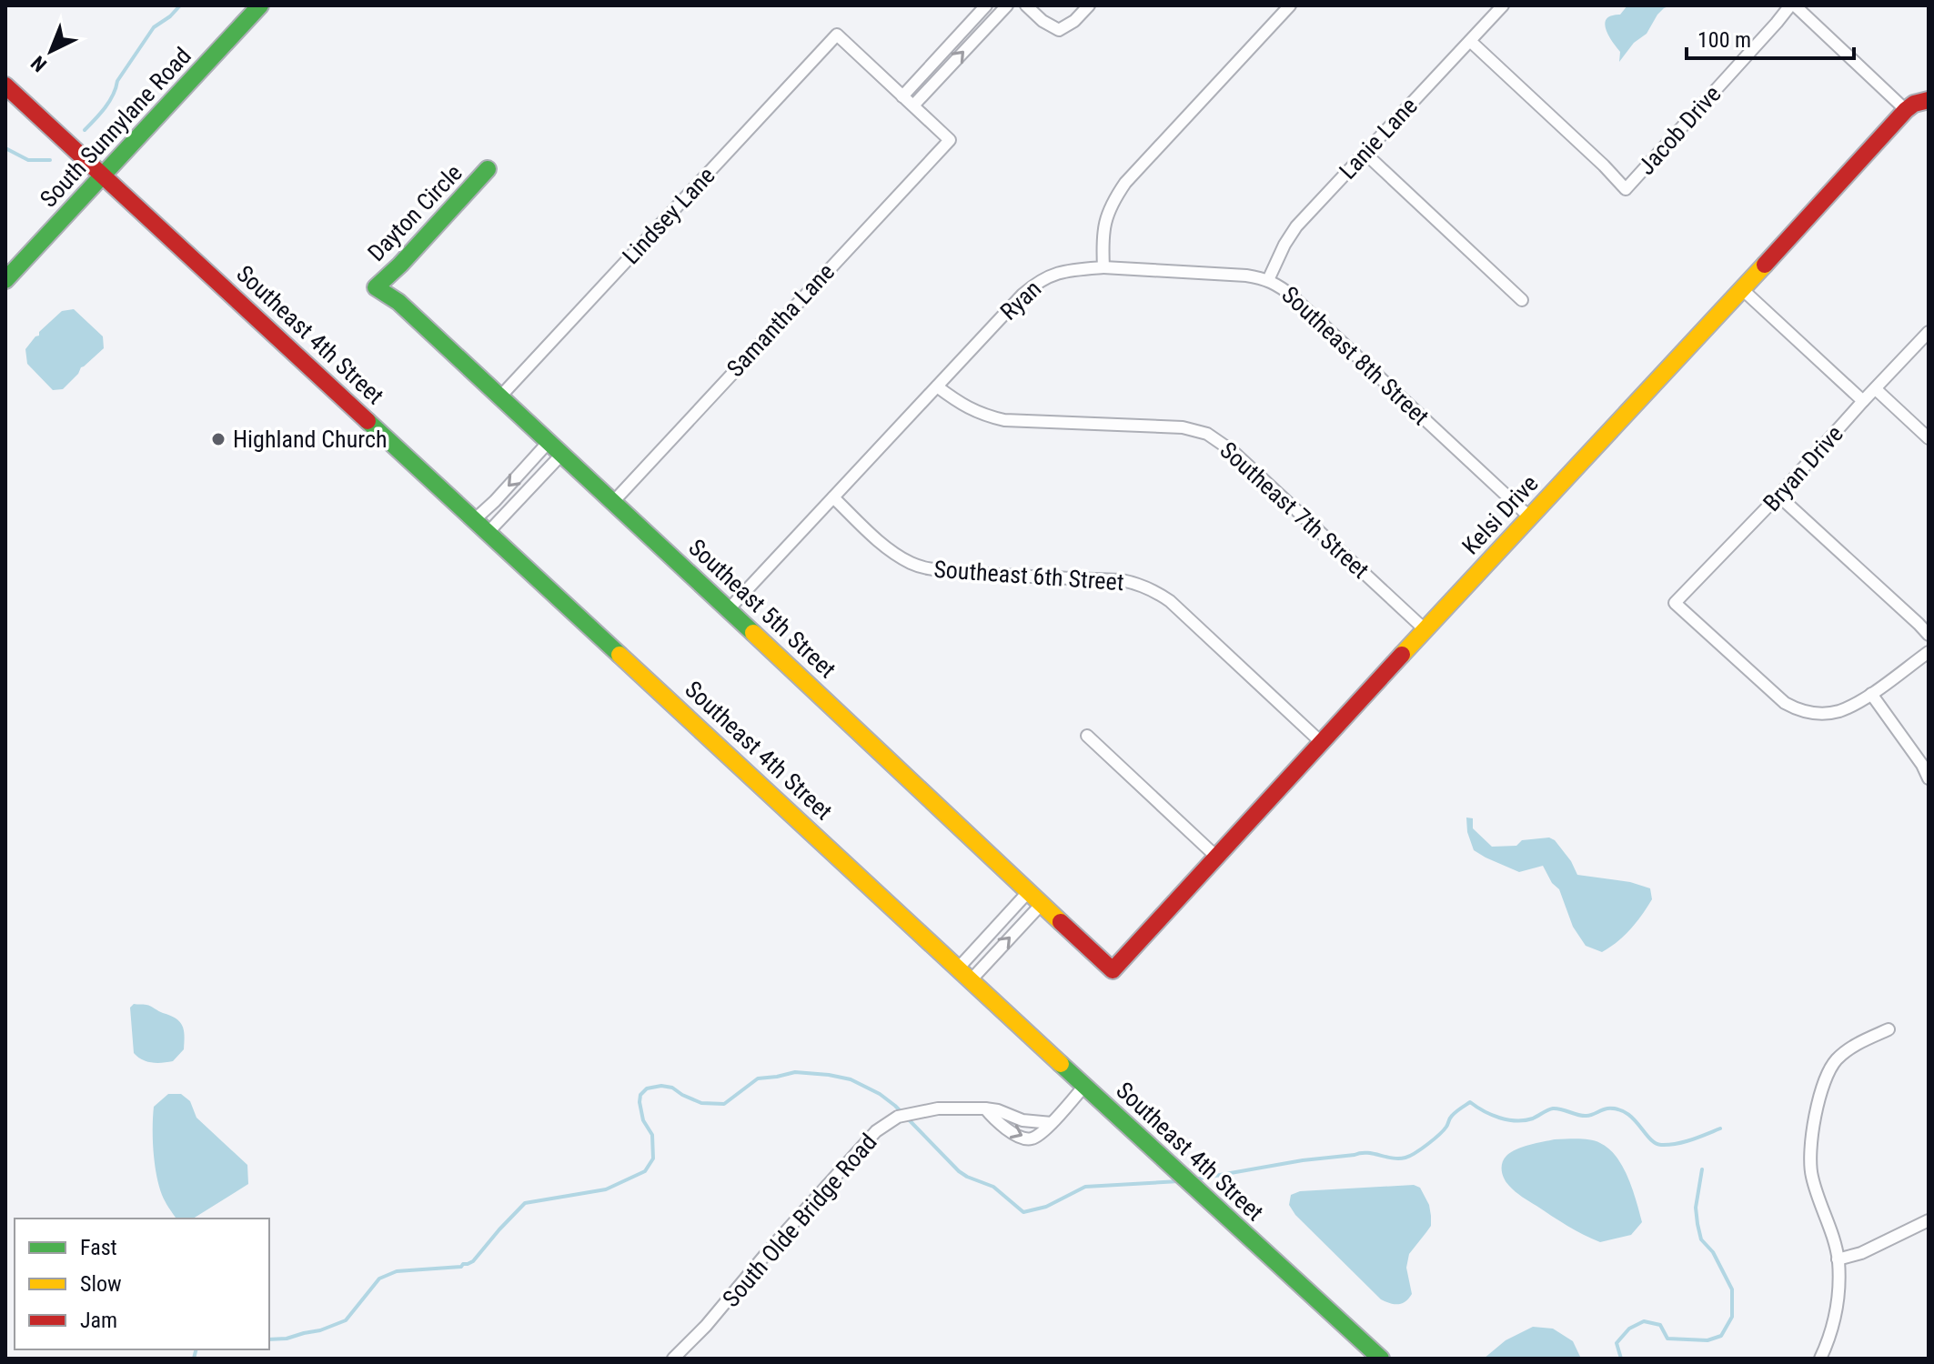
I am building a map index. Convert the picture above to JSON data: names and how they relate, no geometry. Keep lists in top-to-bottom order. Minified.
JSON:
{"streets":{"street":["South Sunnylane Road","Jacob Drive","Lanie Lane","Dayton Circle","Lindsey Lane","Ryan","Samantha Lane","Southeast 4th Street","Southeast 8th Street","Bryan Drive","Southeast 7th Street","Kelsi Drive","Southeast 6th Street","Southeast 5th Street","South Olde Bridge Road"]},"crossings":[["South Sunnylane Road","Southeast 4th Street"],["Jacob Drive","Lanie Lane"],["Lanie Lane","Southeast 8th Street"],["Dayton Circle","Southeast 5th Street"],["Lindsey Lane","Southeast 5th Street"],["Ryan","Southeast 8th Street"],["Ryan","Southeast 7th Street"],["Ryan","Southeast 6th Street"],["Ryan","Southeast 5th Street"],["Samantha Lane","Southeast 5th Street"],["Southeast 8th Street","Kelsi Drive"],["Southeast 7th Street","Kelsi Drive"],["Kelsi Drive","Southeast 6th Street"],["Kelsi Drive","Southeast 5th Street"]],"places":["Highland Church"],"legend":["Fast","Slow","Jam"],"scale_bar":"100 m","north":"bottom left"}
